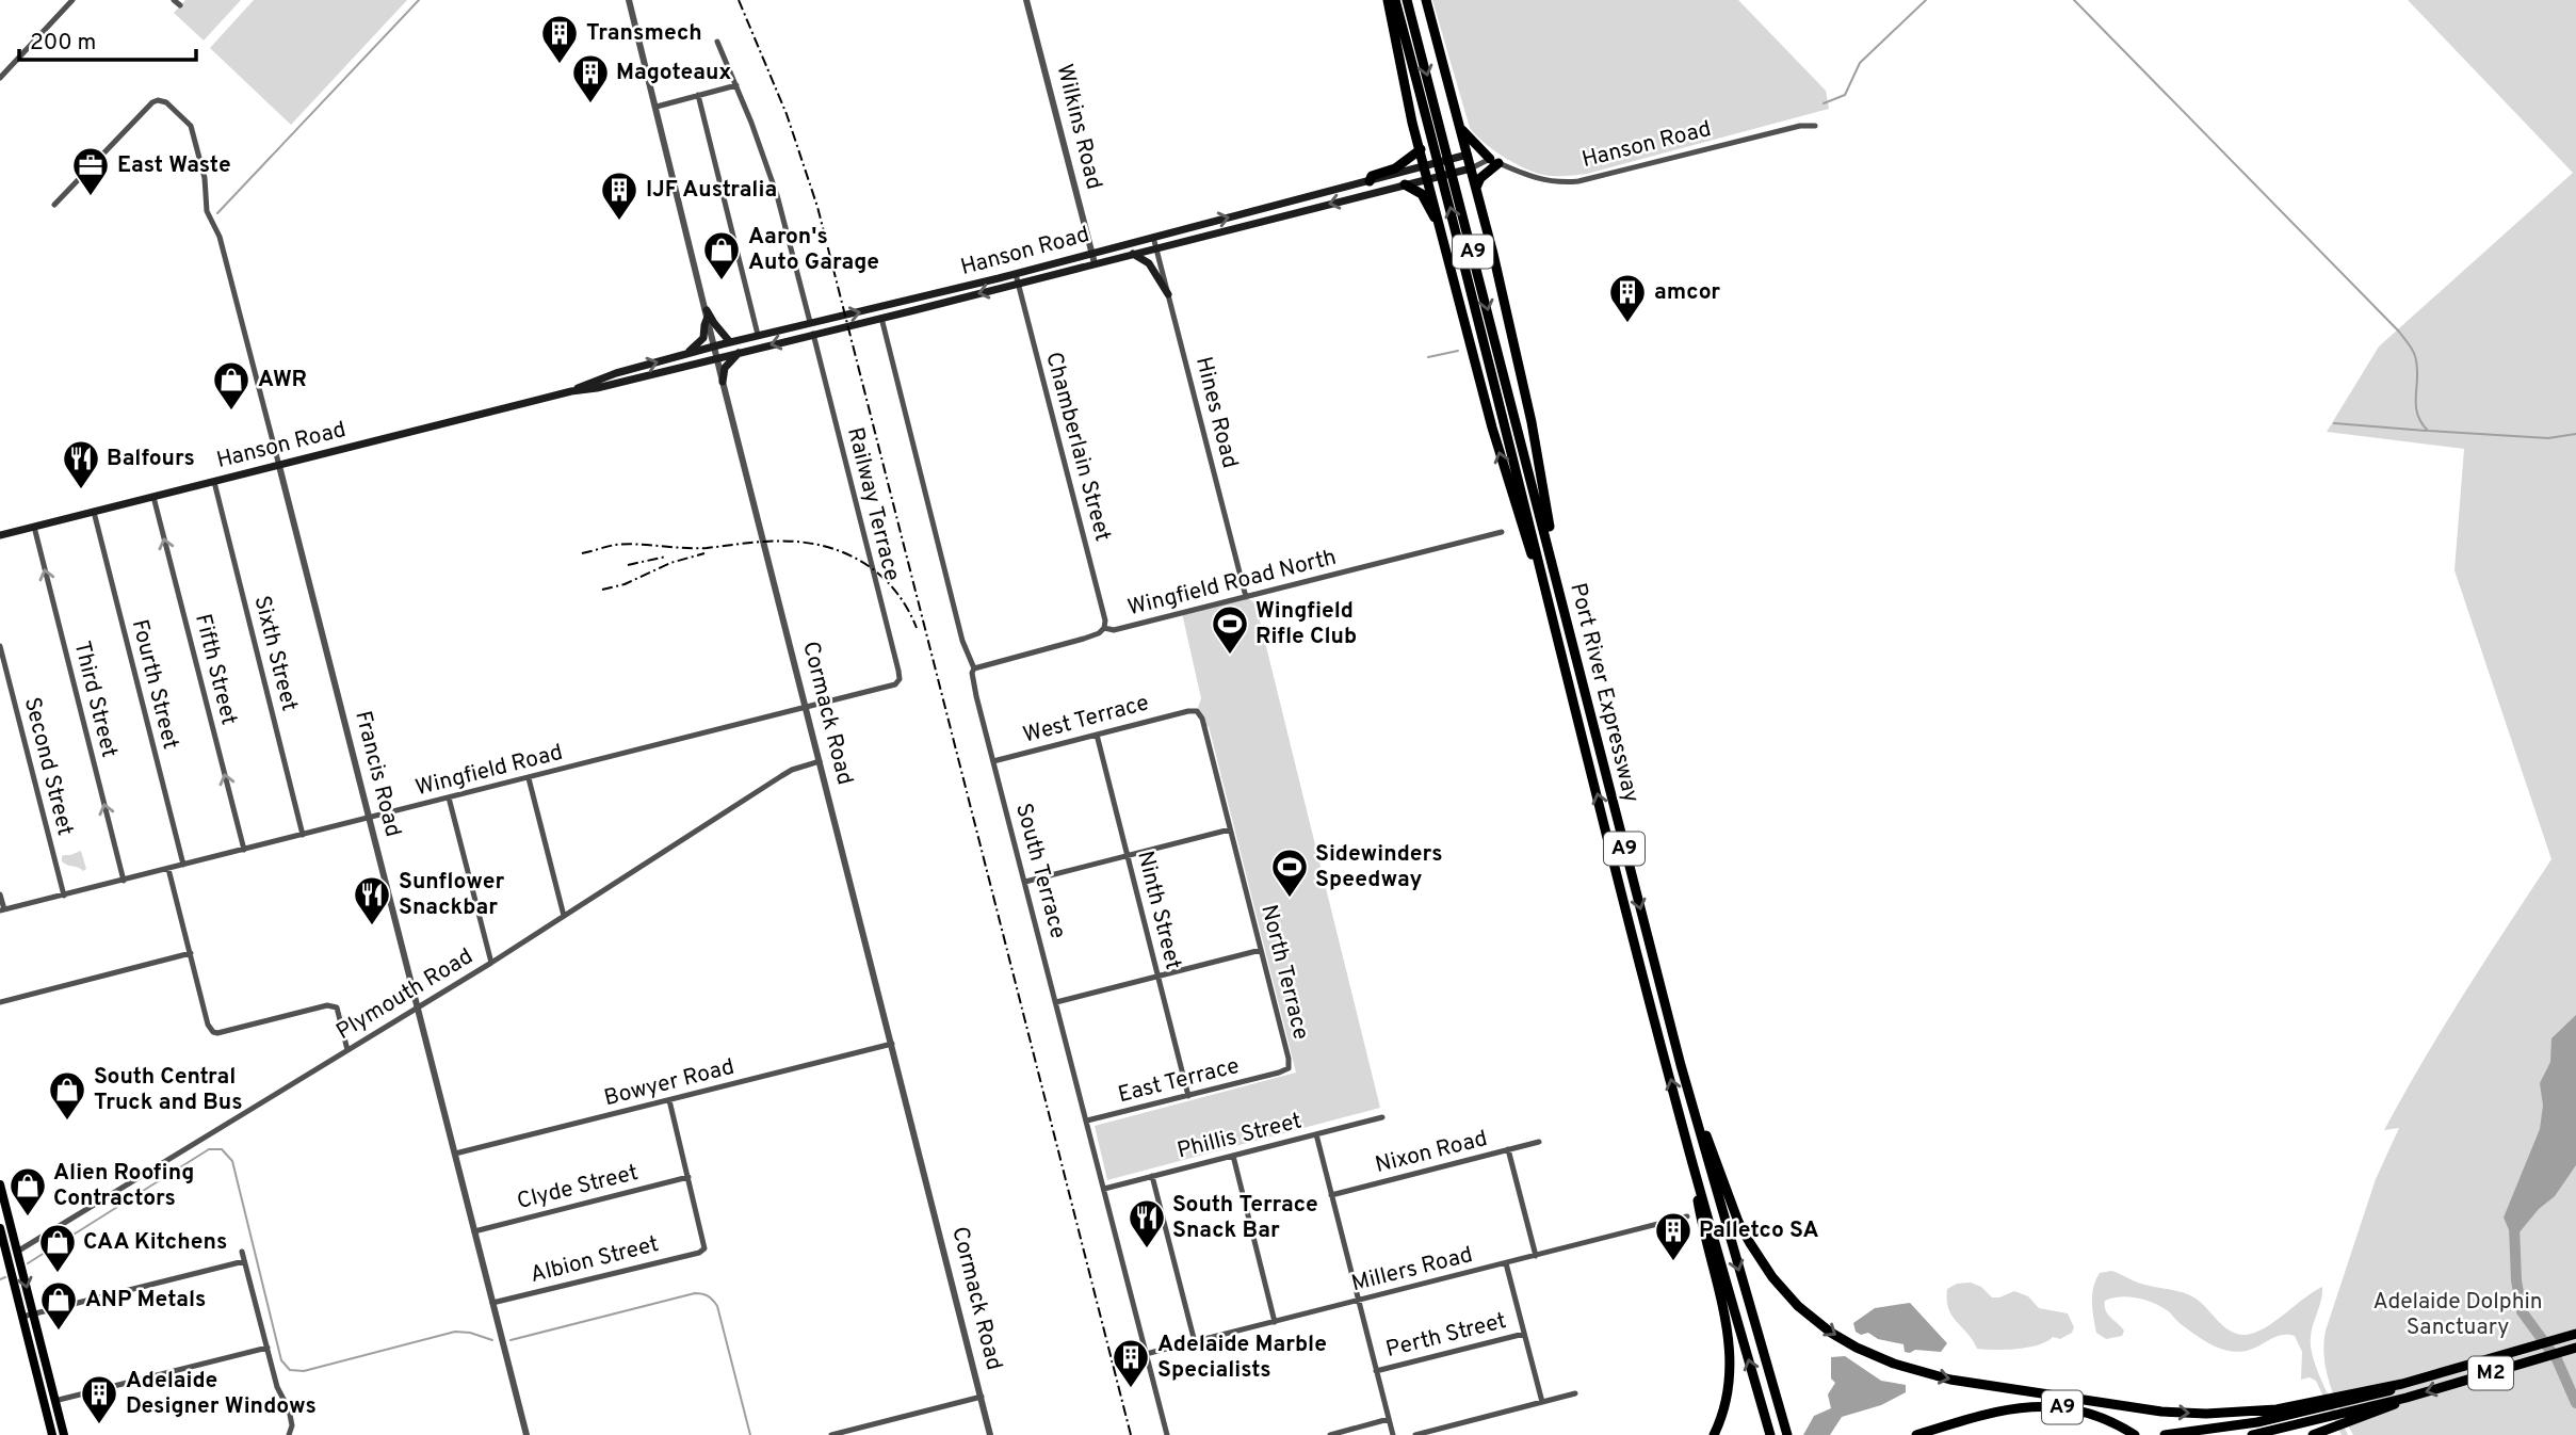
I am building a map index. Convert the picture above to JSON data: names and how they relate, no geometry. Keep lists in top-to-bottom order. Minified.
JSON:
{"streets":{"highway":["A9","Port River Expressway","M2"],"main road":["Hanson Road"],"street":["Wilkins Road","Hines Road","Chamberlain Street","Railway Terrace","Wingfield Road North","Sixth Street","Fifth Street","Fourth Street","Third Street","Cormack Road","West Terrace","Second Street","Wingfield Road","Francis Road","South Terrace","Ninth Street","North Terrace","Plymouth Road","East Terrace","Bowyer Road","Phillis Street","Nixon Road","Clyde Street","Albion Street","Millers Road","Perth Street"]},"crossings":[["Wilkins Road","Hanson Road"],["Hanson Road","Hines Road"],["Hanson Road","Chamberlain Street"],["Hanson Road","Railway Terrace"],["Hanson Road","Sixth Street"],["Hanson Road","Fifth Street"],["Hanson Road","Fourth Street"],["Hanson Road","Third Street"],["Hanson Road","Cormack Road"],["Hanson Road","Francis Road"],["Hanson Road","South Terrace"],["Hines Road","Wingfield Road North"],["Chamberlain Street","Wingfield Road North"],["Railway Terrace","Wingfield Road"],["Wingfield Road North","South Terrace"],["Sixth Street","Wingfield Road"],["Fifth Street","Wingfield Road"],["Fourth Street","Wingfield Road"],["Third Street","Wingfield Road"],["Cormack Road","Wingfield Road"],["Cormack Road","Plymouth Road"],["Cormack Road","Bowyer Road"],["West Terrace","South Terrace"],["West Terrace","Ninth Street"],["West Terrace","North Terrace"],["Second Street","Wingfield Road"],["Wingfield Road","Francis Road"],["Francis Road","Plymouth Road"],["Francis Road","Bowyer Road"],["Francis Road","Clyde Street"],["Francis Road","Albion Street"],["South Terrace","East Terrace"],["South Terrace","Phillis Street"],["South Terrace","Millers Road"],["Ninth Street","East Terrace"],["North Terrace","East Terrace"],["Clyde Street","Albion Street"]],"one_way":["Fifth Street","Third Street"],"parks":["Adelaide Dolphin Sanctuary"],"places":{"building":["Transmech","Magoteaux","IJF Australia","amcor","Palletco SA","Adelaide Marble Specialists","Adelaide Designer Windows"],"office":["East Waste"],"shop":["Aaron's Auto Garage","AWR","South Central Truck and Bus","Alien Roofing Contractors","CAA Kitchens","ANP Metals"],"restaurant":["Balfours","Sunflower Snackbar","South Terrace Snack Bar"],"sports":["Wingfield Rifle Club","Sidewinders Speedway"]},"scale_bar":"200 m"}
